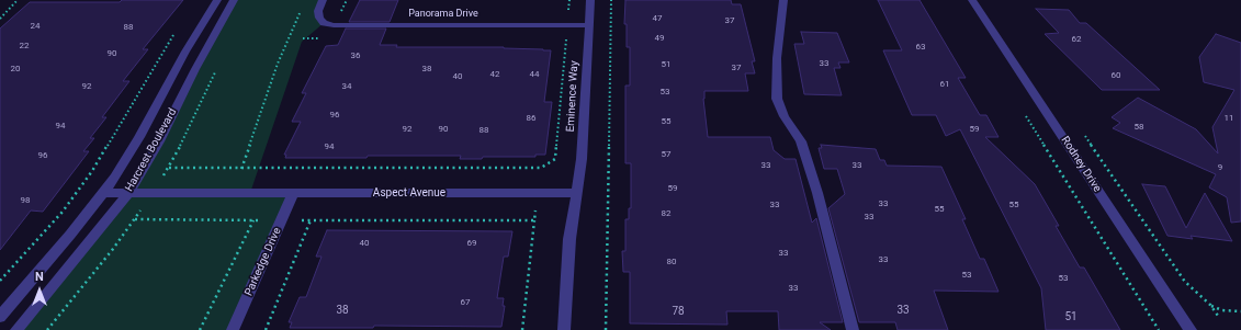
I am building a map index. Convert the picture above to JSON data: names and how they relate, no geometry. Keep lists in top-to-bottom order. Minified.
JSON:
{"streets":{"street":["Panorama Drive","Eminence Way","Harcrest Boulevard","Rodney Drive","Aspect Avenue","Parkedge Drive"]},"crossings":[["Panorama Drive","Eminence Way"],["Eminence Way","Aspect Avenue"],["Harcrest Boulevard","Aspect Avenue"],["Aspect Avenue","Parkedge Drive"]],"house_numbers":["47","37","24","88","49","62","22","63","90","36","33","51","37","20","38","42","44","60","40","61","92","34","53","96","86","11","55","94","58","92","90","59","88","94","57","96","33","33","9","59","98","33","33","55","55","82","33","40","69","33","33","80","53","53","33","67","38","33","78","51"],"north":"top"}
